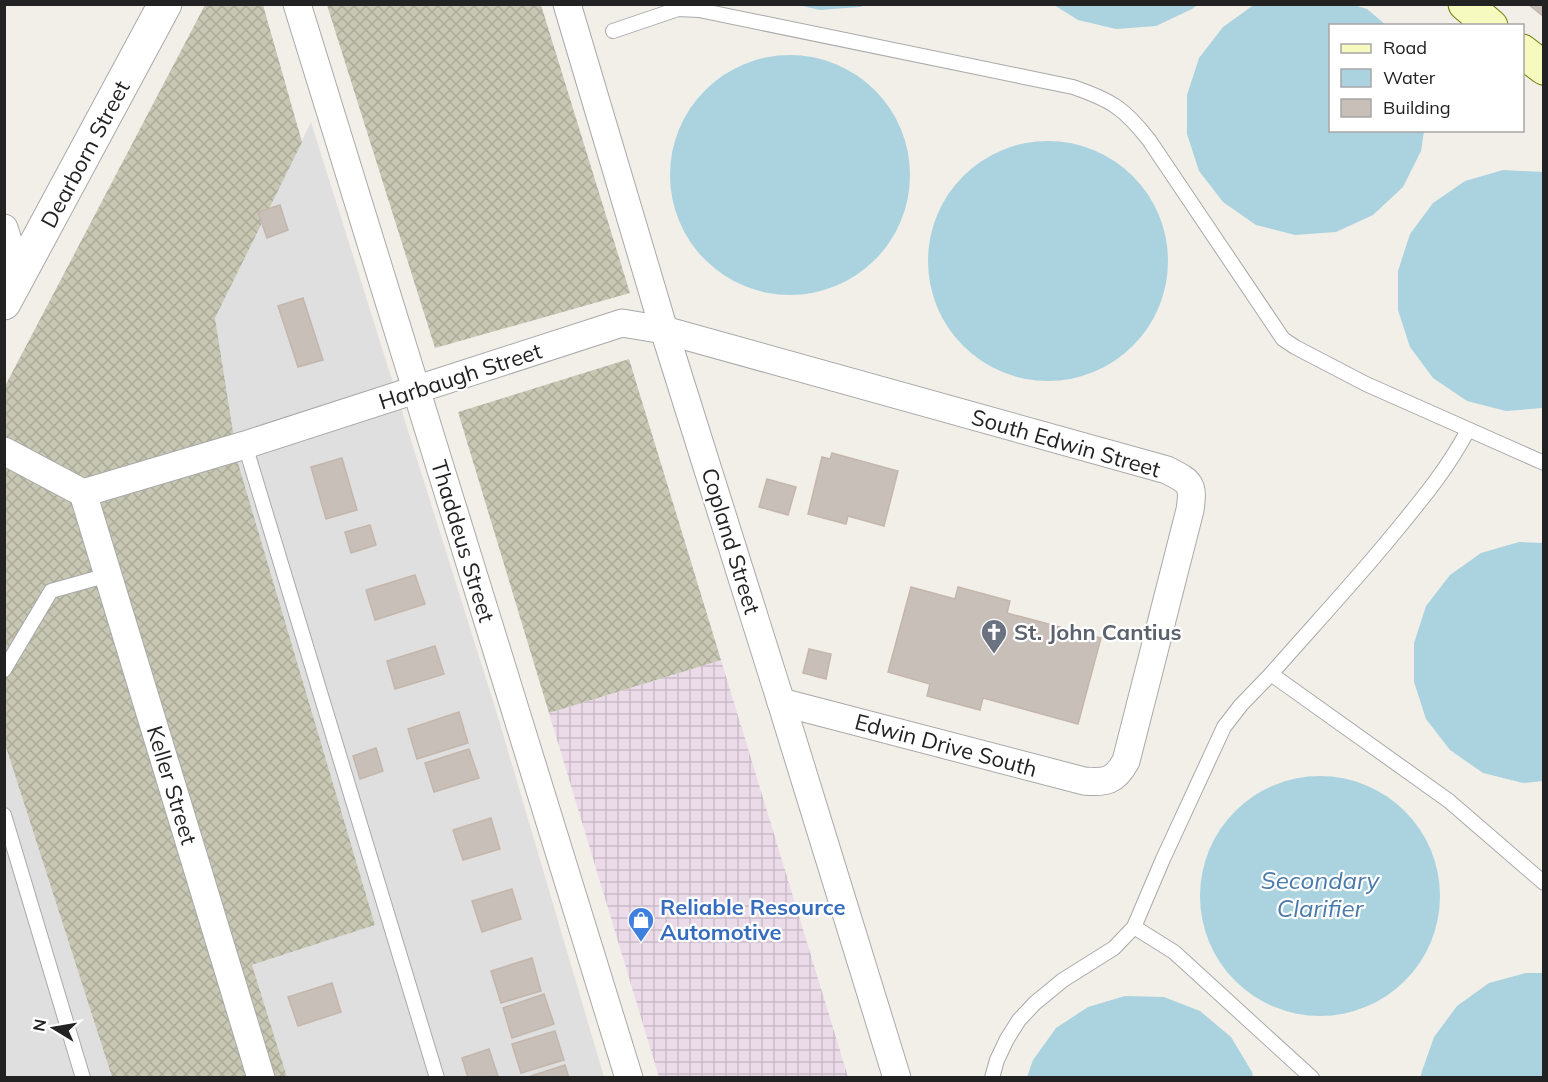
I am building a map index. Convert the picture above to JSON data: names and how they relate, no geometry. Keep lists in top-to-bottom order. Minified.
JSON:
{"streets":{"street":["Dearborn Street","Harbaugh Street","South Edwin Street","Thaddeus Street","Copland Street","Edwin Drive South","Keller Street"]},"crossings":[["Harbaugh Street","South Edwin Street"],["Harbaugh Street","Thaddeus Street"],["Harbaugh Street","Copland Street"],["Harbaugh Street","Keller Street"],["South Edwin Street","Edwin Drive South"],["Copland Street","Edwin Drive South"]],"water":["Secondary Clarifier"],"places":{"church":["St. John Cantius"],"shop":["Reliable Resource Automotive"]},"legend":["Road","Water","Building"],"north":"left"}
